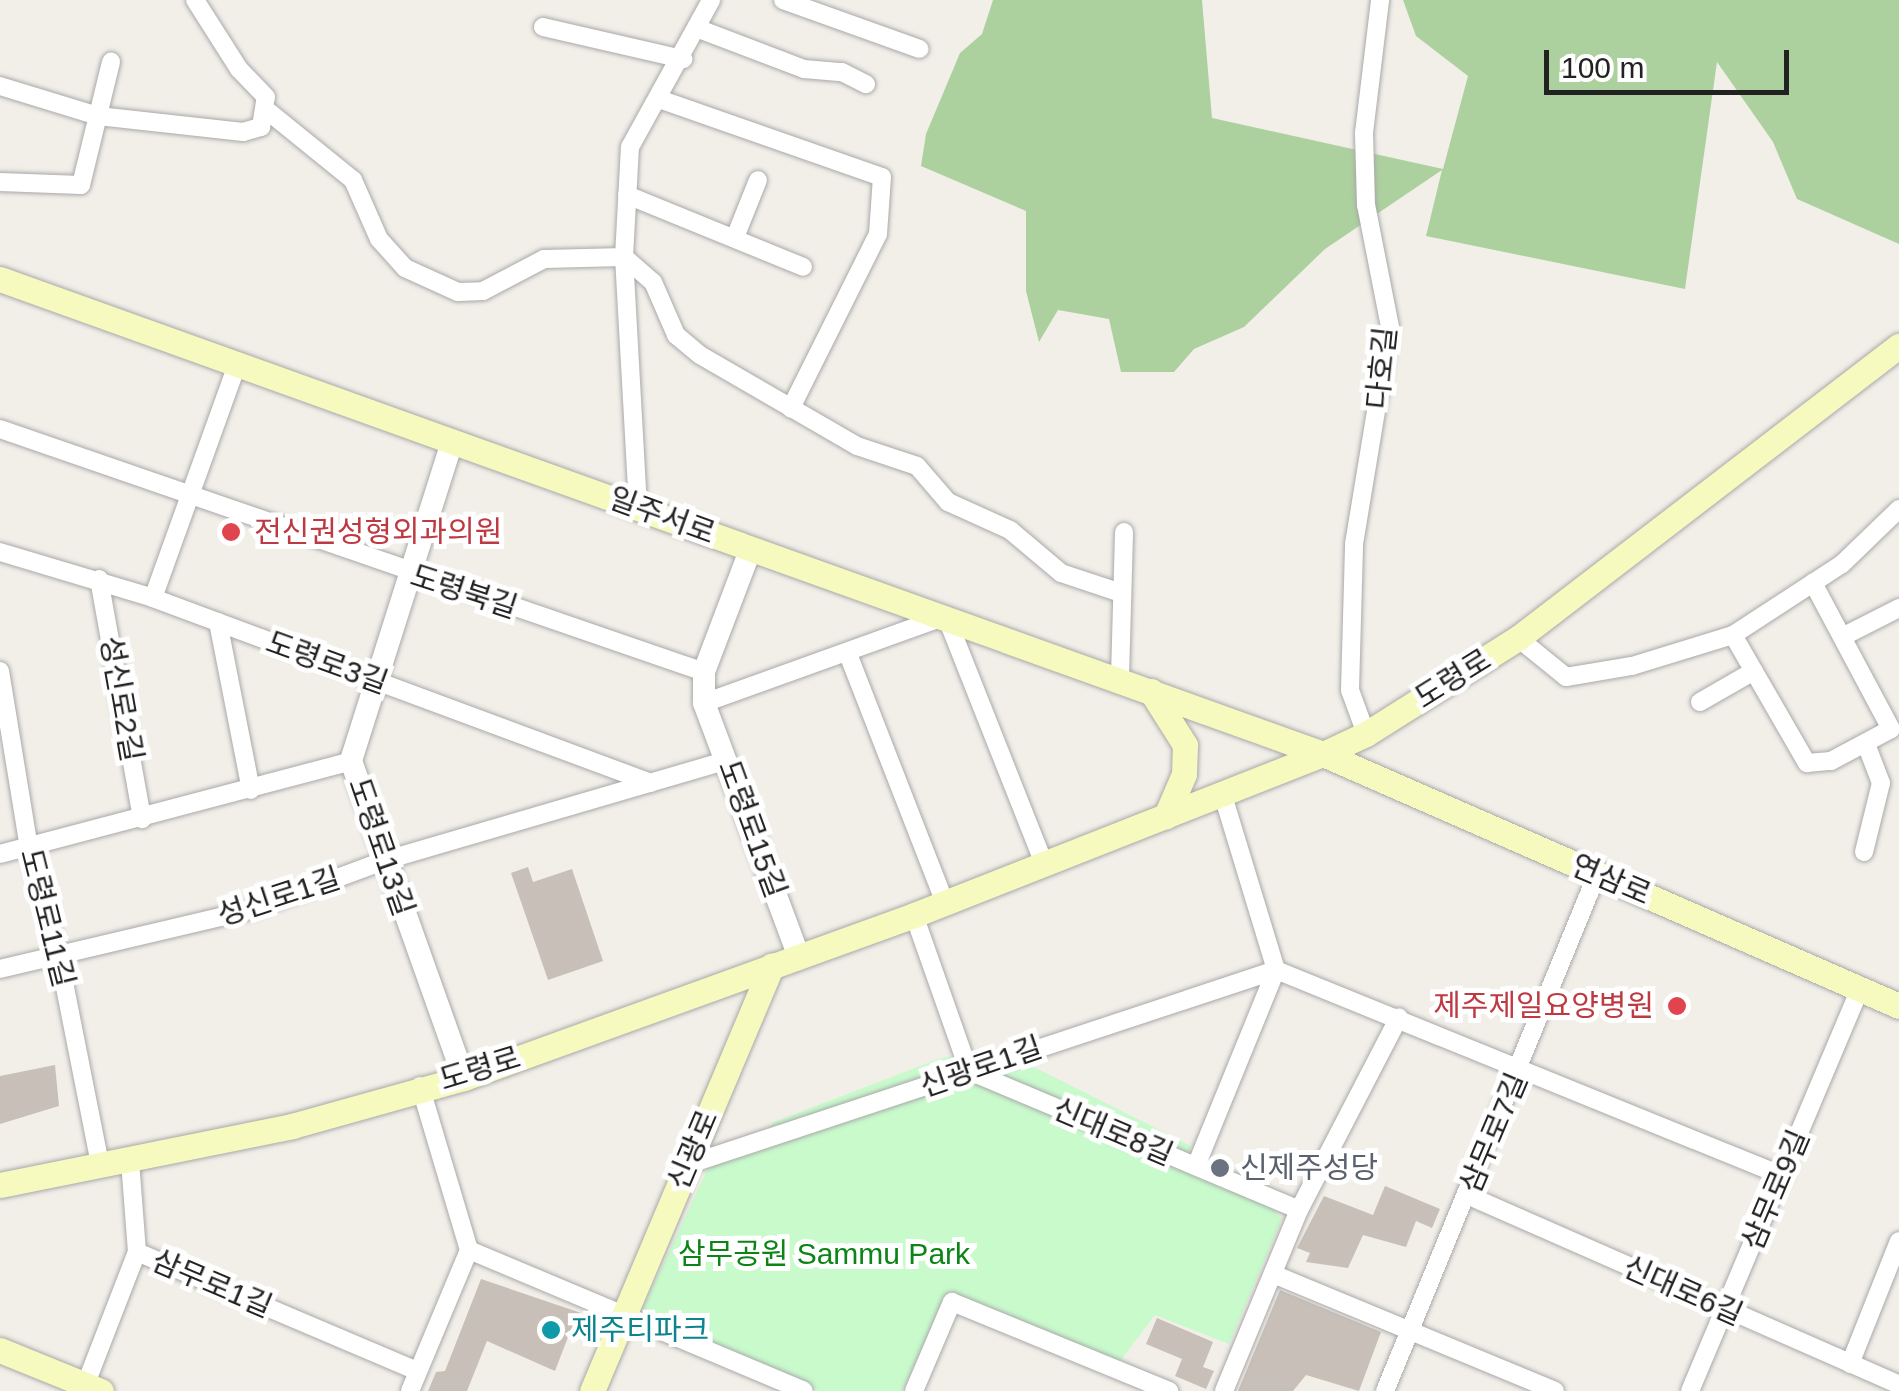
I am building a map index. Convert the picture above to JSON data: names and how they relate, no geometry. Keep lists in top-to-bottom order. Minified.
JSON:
{"streets":{"main road":["일주서로","도령로","연삼로","신광로"],"street":["다호길","도령북길","도령로3길","성신로2길","도령로15길","도령로13길","성신로1길","도령로11길","신광로1길","신대로8길","삼무로7길","삼무로9길","삼무로1길","신대로6길"]},"crossings":[["다호길","도령로"],["일주서로","도령로"],["일주서로","도령로15길"],["일주서로","도령로13길"],["일주서로","연삼로"],["도령북길","도령로15길"],["도령북길","도령로13길"],["도령로3길","성신로2길"],["도령로3길","도령로13길"],["도령로3길","성신로1길"],["도령로","도령로15길"],["도령로","도령로13길"],["도령로","연삼로"],["도령로","도령로11길"],["도령로","신광로"],["도령로15길","성신로1길"],["도령로13길","성신로1길"],["연삼로","삼무로7길"],["연삼로","삼무로9길"],["성신로1길","도령로11길"],["신광로1길","신대로8길"],["신광로1길","신광로"],["삼무로7길","신대로6길"],["삼무로9길","신대로6길"]],"parks":["삼무공원 Sammu Park"],"places":["전신권성형외과의원","제주제일요양병원","신제주성당","제주티파크"],"scale_bar":"100 m"}
